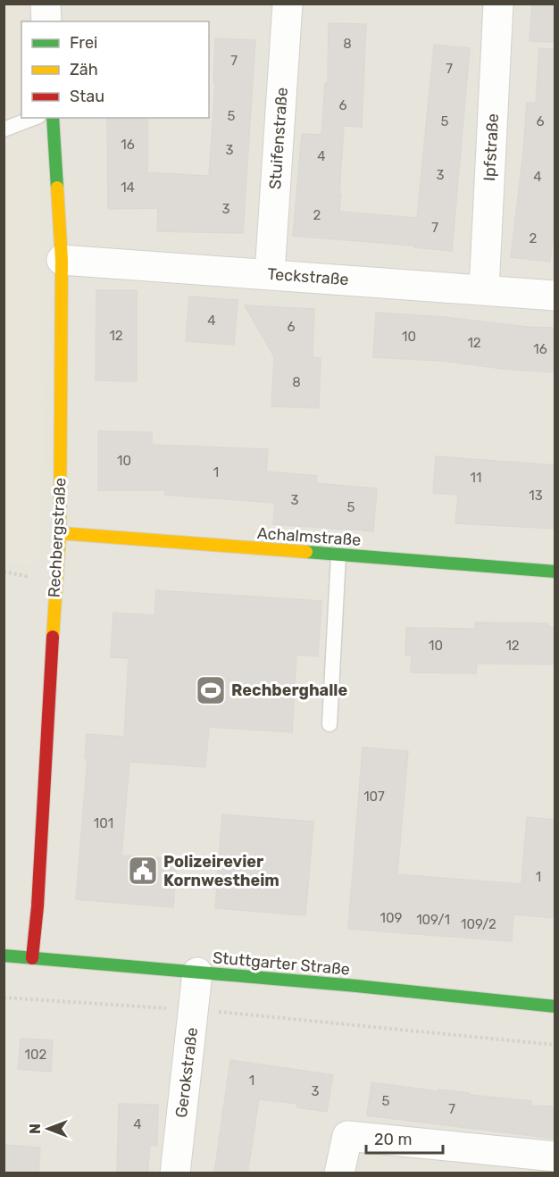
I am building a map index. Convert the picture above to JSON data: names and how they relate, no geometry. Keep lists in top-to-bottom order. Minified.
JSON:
{"streets":{"street":["Stuifenstraße","Ipfstraße","Teckstraße","Achalmstraße","Rechbergstraße","Stuttgarter Straße","Gerokstraße"]},"crossings":[["Stuifenstraße","Teckstraße"],["Ipfstraße","Teckstraße"],["Teckstraße","Rechbergstraße"],["Achalmstraße","Rechbergstraße"],["Rechbergstraße","Stuttgarter Straße"],["Stuttgarter Straße","Gerokstraße"]],"places":{"sports":["Rechberghalle"],"public building":["Polizeirevier Kornwestheim"]},"house_numbers":["8","7","7","6","5","5","6","16","3","4","3","4","14","3","2","7","2","4","6","12","10","12","16","8","10","1","11","13","3","5","10","12","107","101","1","109","109/1","109/2","102","1","3","5","7","4"],"legend":["Frei","Zäh","Stau"],"scale_bar":"20 m","north":"left"}
